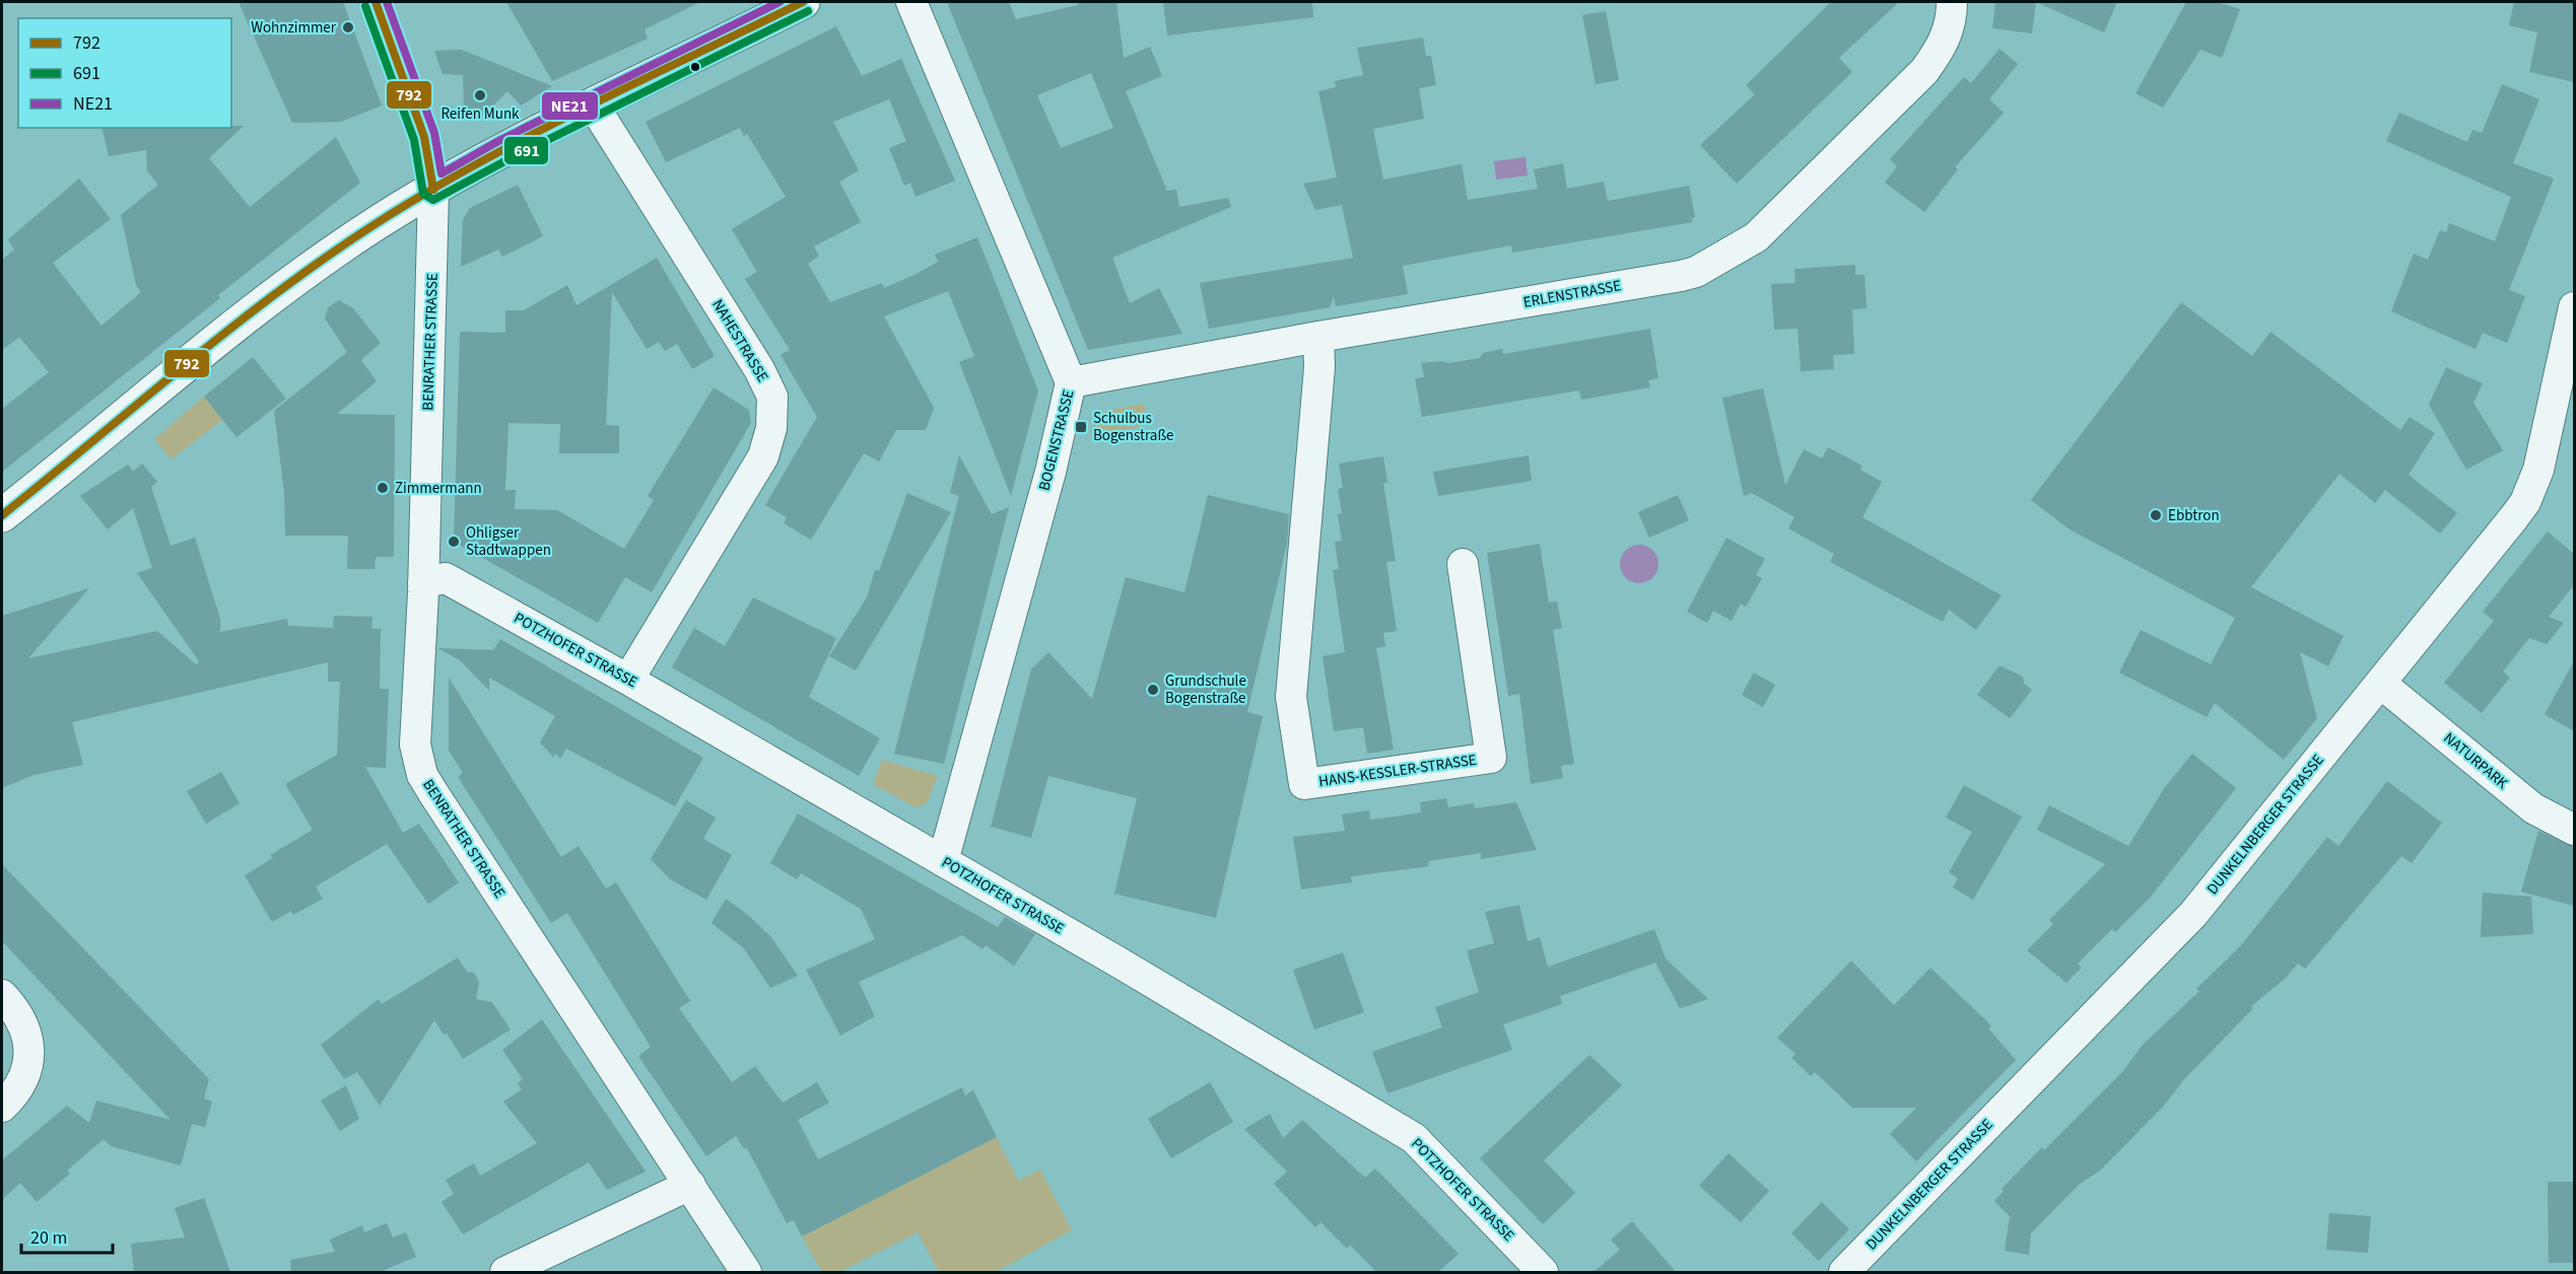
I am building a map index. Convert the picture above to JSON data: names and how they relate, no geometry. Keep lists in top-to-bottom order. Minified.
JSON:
{"streets":{"street":["ERLENSTRASSE","NAHESTRASSE","BENRATHER STRASSE","BOGENSTRASSE","POTZHOFER STRASSE","NATURPARK","HANS-KESSLER-STRASSE","DUNKELNBERGER STRASSE"]},"crossings":[["ERLENSTRASSE","BOGENSTRASSE"],["ERLENSTRASSE","HANS-KESSLER-STRASSE"],["NAHESTRASSE","POTZHOFER STRASSE"],["BENRATHER STRASSE","POTZHOFER STRASSE"],["BOGENSTRASSE","POTZHOFER STRASSE"],["NATURPARK","DUNKELNBERGER STRASSE"]],"places":{"other":["Wohnzimmer","Reifen Munk","Zimmermann","Ebbtron","Ohligser Stadtwappen","Grundschule Bogenstraße"],"transit":["Schulbus Bogenstraße"]},"lines":["transit line 792","transit line NE21","transit line 691"],"legend":["792","691","NE21"],"scale_bar":"20 m"}
